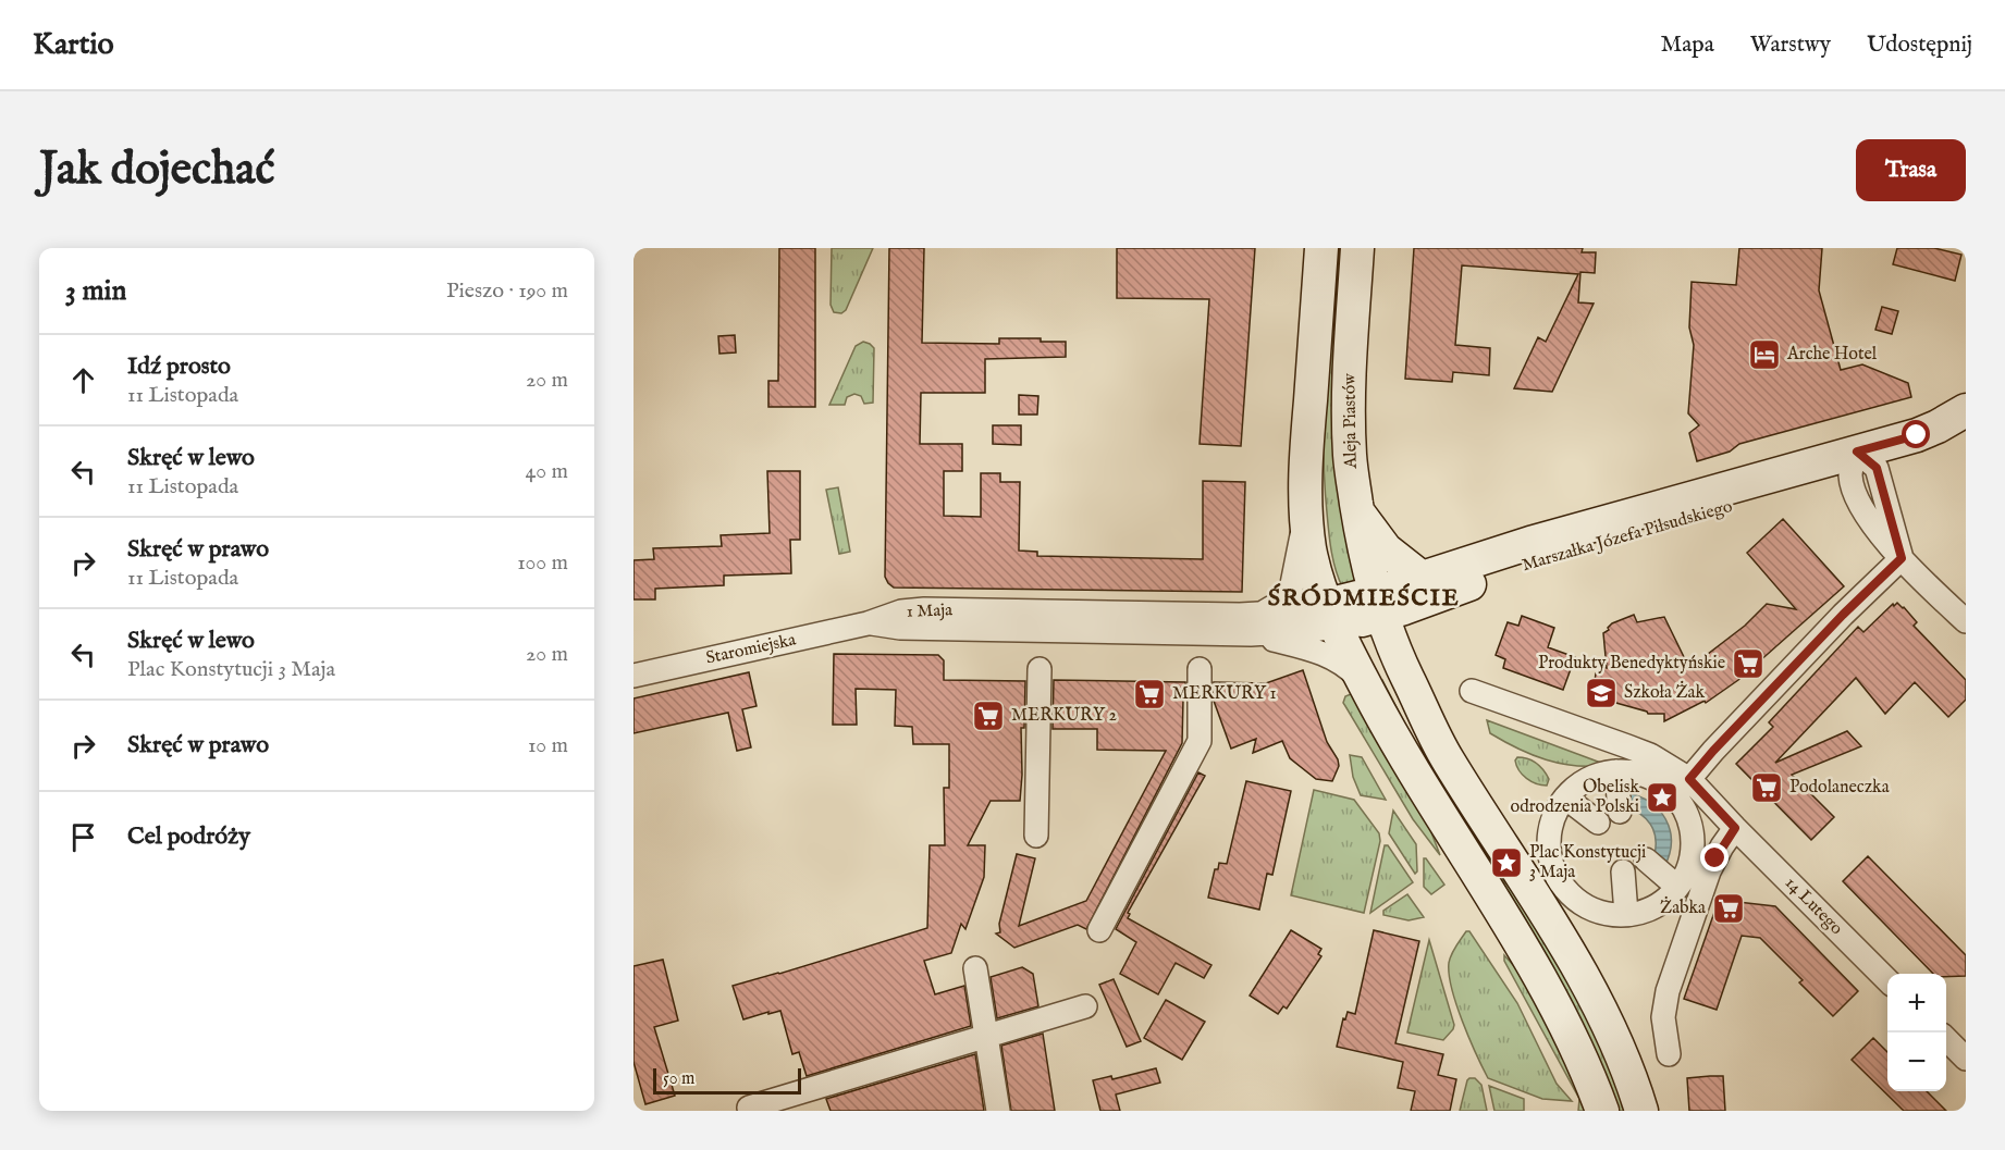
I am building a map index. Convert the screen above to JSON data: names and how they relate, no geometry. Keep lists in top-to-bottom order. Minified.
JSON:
{"streets":{"main road":["Aleja Piastów","Marszałka Józefa Piłsudskiego","1 Maja"],"street":["Staromiejska","14 Lutego"]},"crossings":[["Aleja Piastów","Marszałka Józefa Piłsudskiego"],["Aleja Piastów","1 Maja"],["Marszałka Józefa Piłsudskiego","1 Maja"],["1 Maja","Staromiejska"]],"districts":["ŚRÓDMIEŚCIE"],"places":{"hotel":["Arche Hotel"],"supermarket":["Produkty Benedyktyńskie","MERKURY 1","MERKURY 2","Podolaneczka","Żabka"],"school or university":["Szkoła Żak"],"place":["Obelisk odrodzenia Polski","Plac Konstytucji 3 Maja"]},"scale_bar":"50 m","page":{"header":"Kartio","nav":["Mapa","Warstwy","Udostępnij"],"buttons":"Trasa","title":"Jak dojechać","heading":["3 min","Pieszo · 190 m"],"list":[["Idź prosto","11 Listopada","20 m"],["Skręć w lewo","11 Listopada","40 m"],["Skręć w prawo","11 Listopada","100 m"],["Skręć w lewo","Plac Konstytucji 3 Maja","20 m"],["Skręć w prawo","10 m"],"Cel podróży"],"map_buttons":["+","−"],"scale":"50 m"}}
